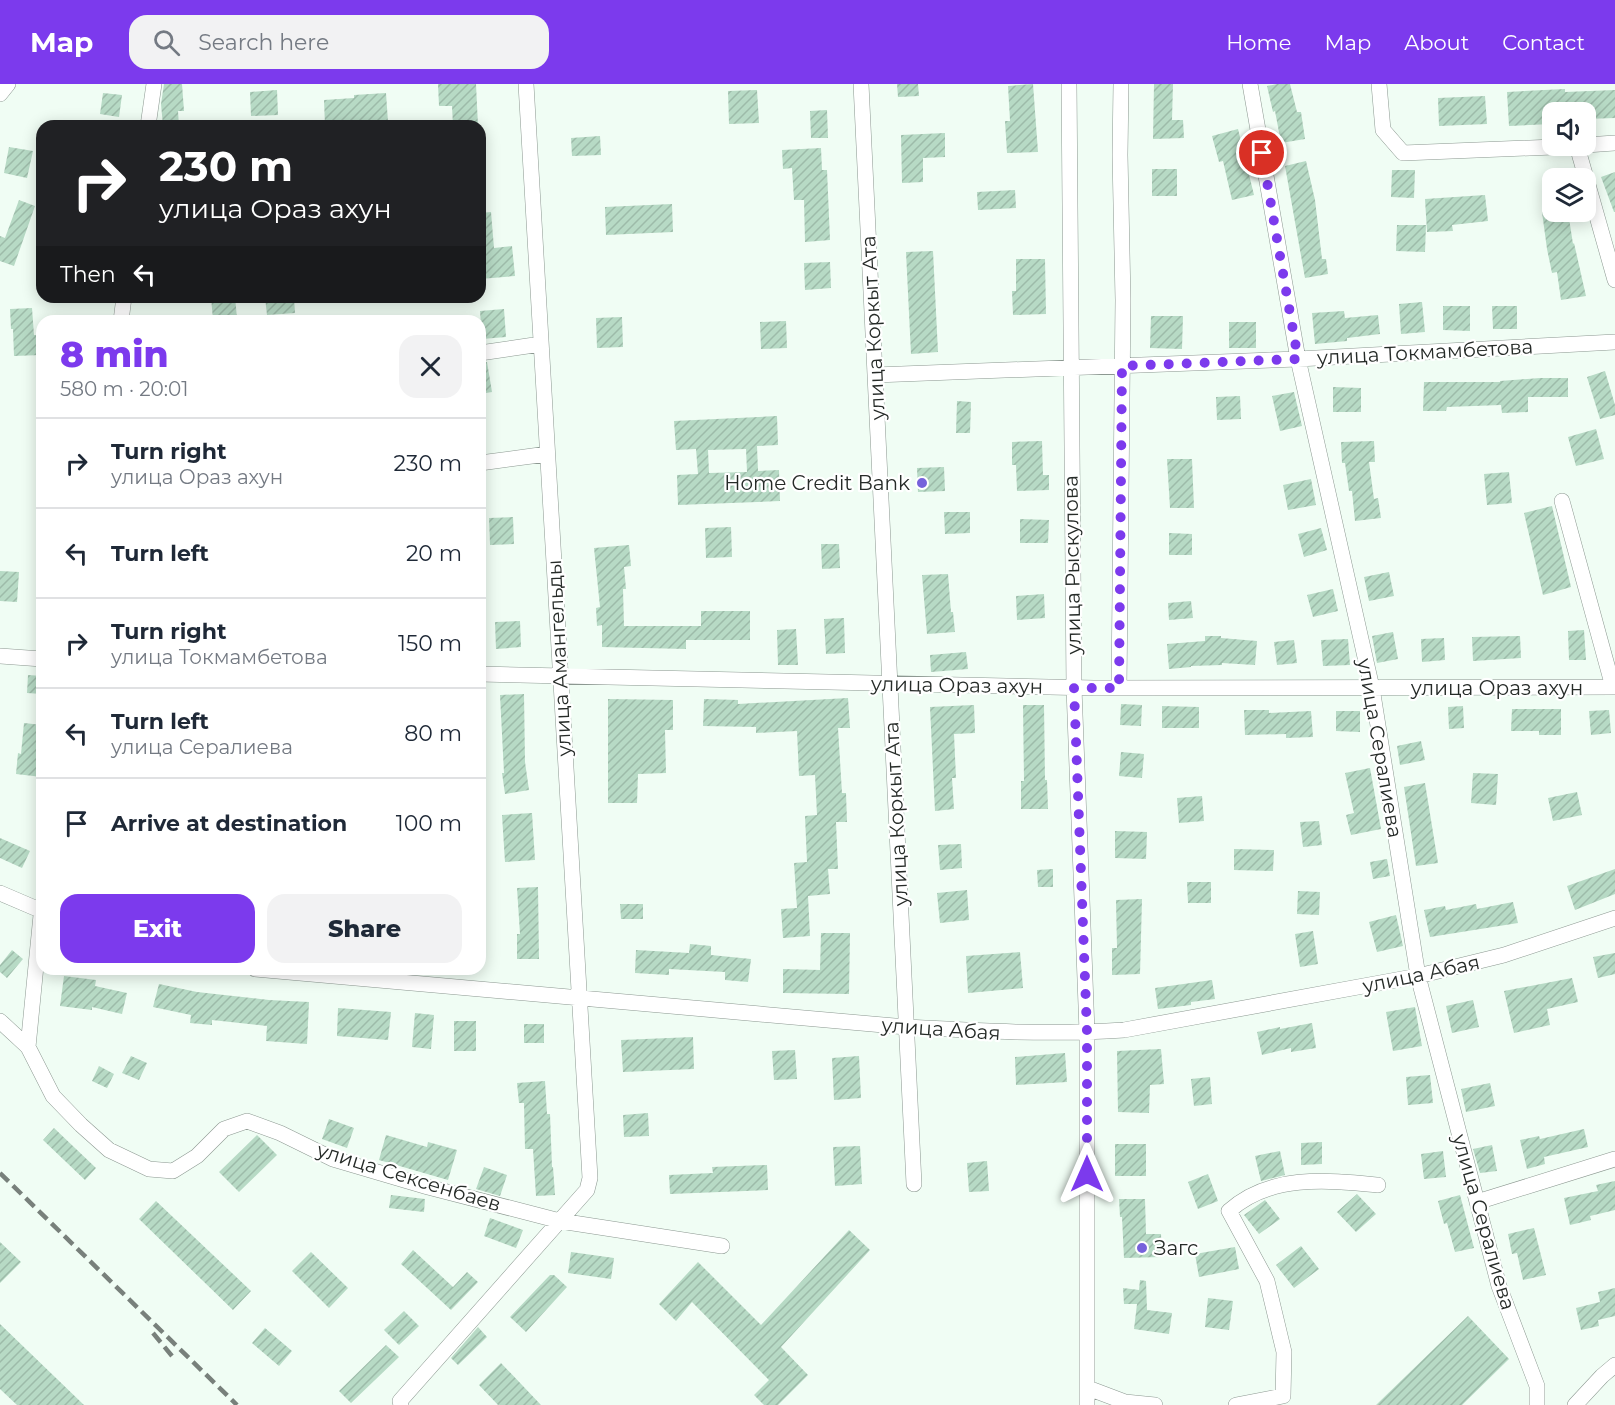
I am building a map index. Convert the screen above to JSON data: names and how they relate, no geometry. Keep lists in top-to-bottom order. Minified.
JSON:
{"streets":{"street":["улица Коркыт Ата","улица Токмамбетова","улица Рыскулова","улица Амангельды","улица Ораз ахун","улица Сералиева","улица Абая","улица Сексенбаев"]},"crossings":[["улица Коркыт Ата","улица Токмамбетова"],["улица Коркыт Ата","улица Ораз ахун"],["улица Коркыт Ата","улица Абая"],["улица Токмамбетова","улица Рыскулова"],["улица Токмамбетова","улица Сералиева"],["улица Рыскулова","улица Ораз ахун"],["улица Рыскулова","улица Абая"],["улица Амангельды","улица Ораз ахун"],["улица Амангельды","улица Абая"],["улица Амангельды","улица Сексенбаев"],["улица Ораз ахун","улица Сералиева"],["улица Сералиева","улица Абая"]],"places":["Home Credit Bank","Загс"],"page":{"header":"Map","search":"Search here","nav":["Home","Map","About","Contact"],"turn":["230 m","улица Ораз ахун"],"then":"Then","heading":["8 min","580 m · 20:01"],"list":[{"name":"Turn right","note":"улица Ораз ахун","value":"230 m"},{"name":"Turn left","value":"20 m"},{"name":"Turn right","note":"улица Токмамбетова","value":"150 m"},{"name":"Turn left","note":"улица Сералиева","value":"80 m"},{"name":"Arrive at destination","value":"100 m"}],"buttons":["Exit","Share"]}}
